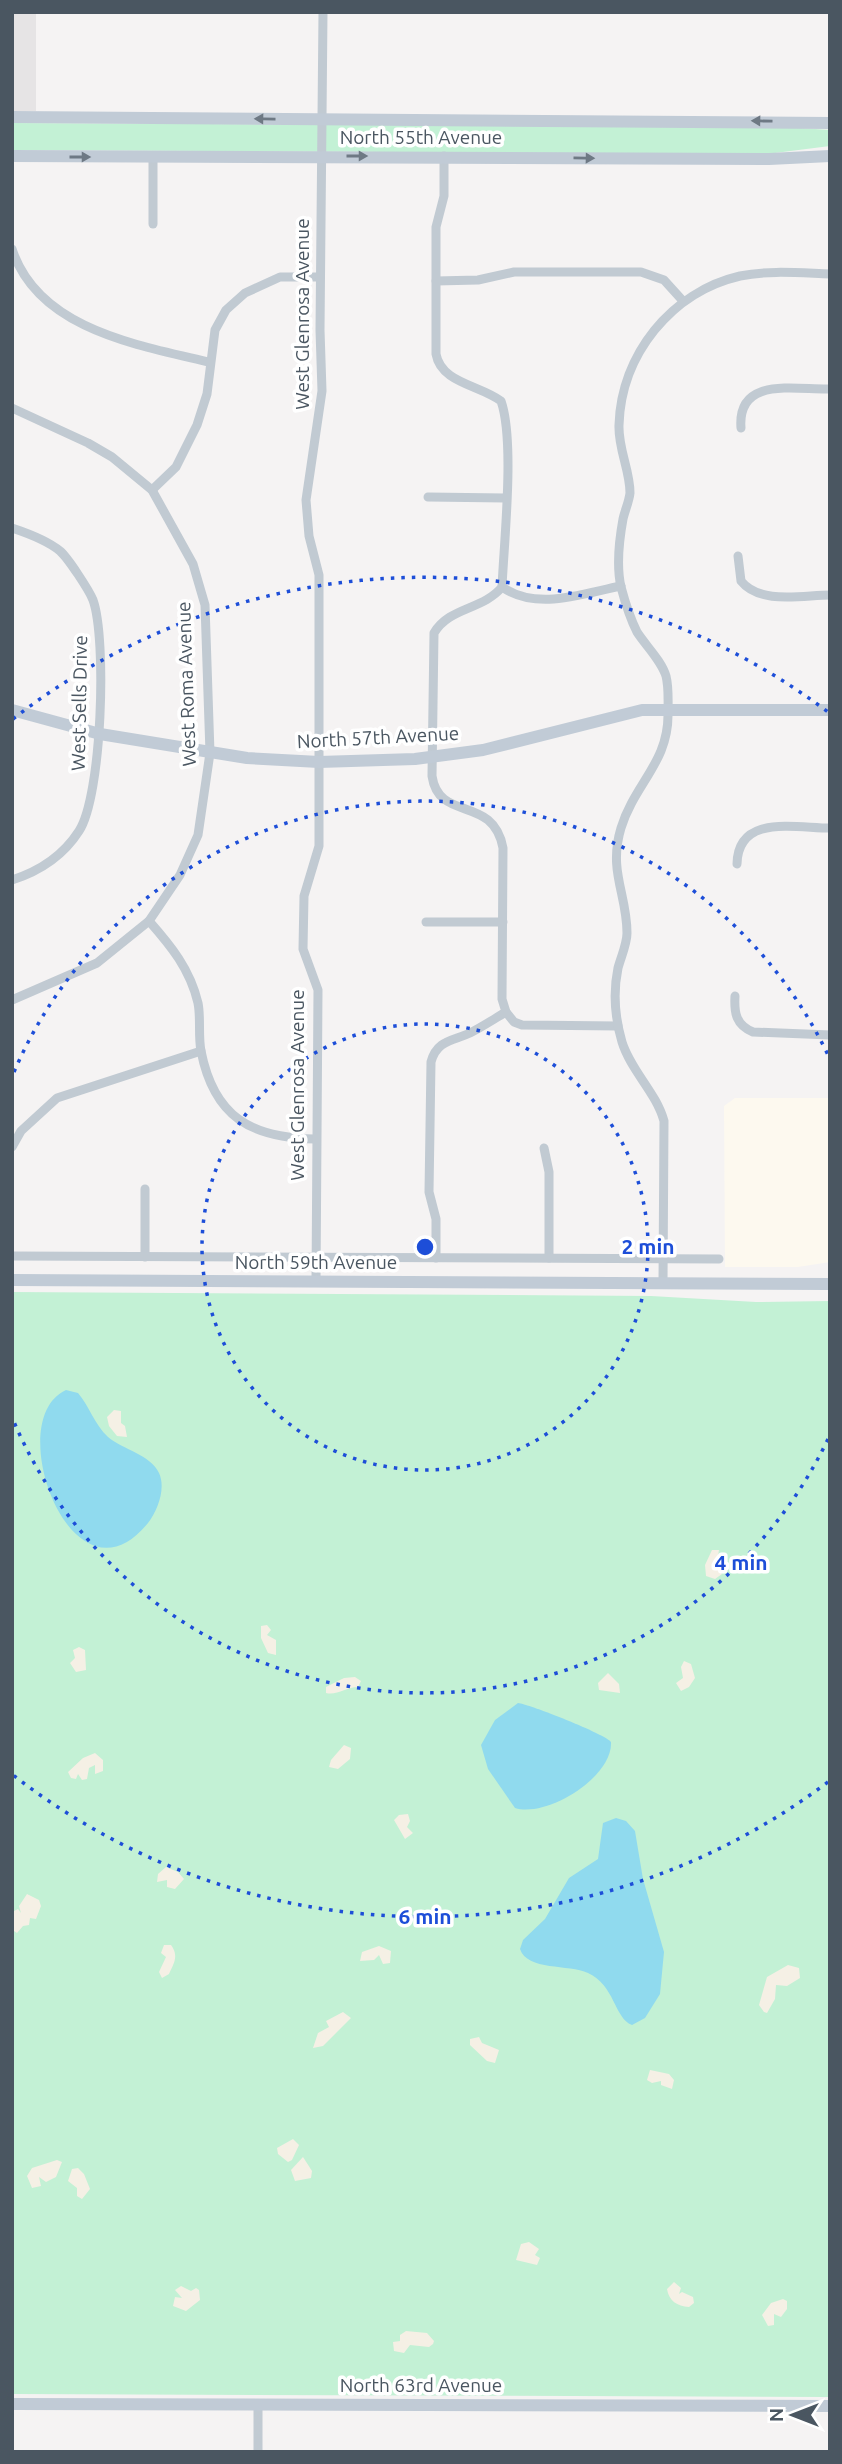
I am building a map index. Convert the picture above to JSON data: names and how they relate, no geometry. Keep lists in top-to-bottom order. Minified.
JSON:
{"streets":{"street":["North 55th Avenue","West Glenrosa Avenue","West Roma Avenue","West Sells Drive","North 57th Avenue","North 59th Avenue","North 63rd Avenue"]},"crossings":[["North 55th Avenue","West Glenrosa Avenue"],["West Glenrosa Avenue","North 57th Avenue"],["West Glenrosa Avenue","North 59th Avenue"],["West Roma Avenue","North 57th Avenue"],["West Sells Drive","North 57th Avenue"]],"north":"left","rings":["2 min","4 min","6 min"]}
